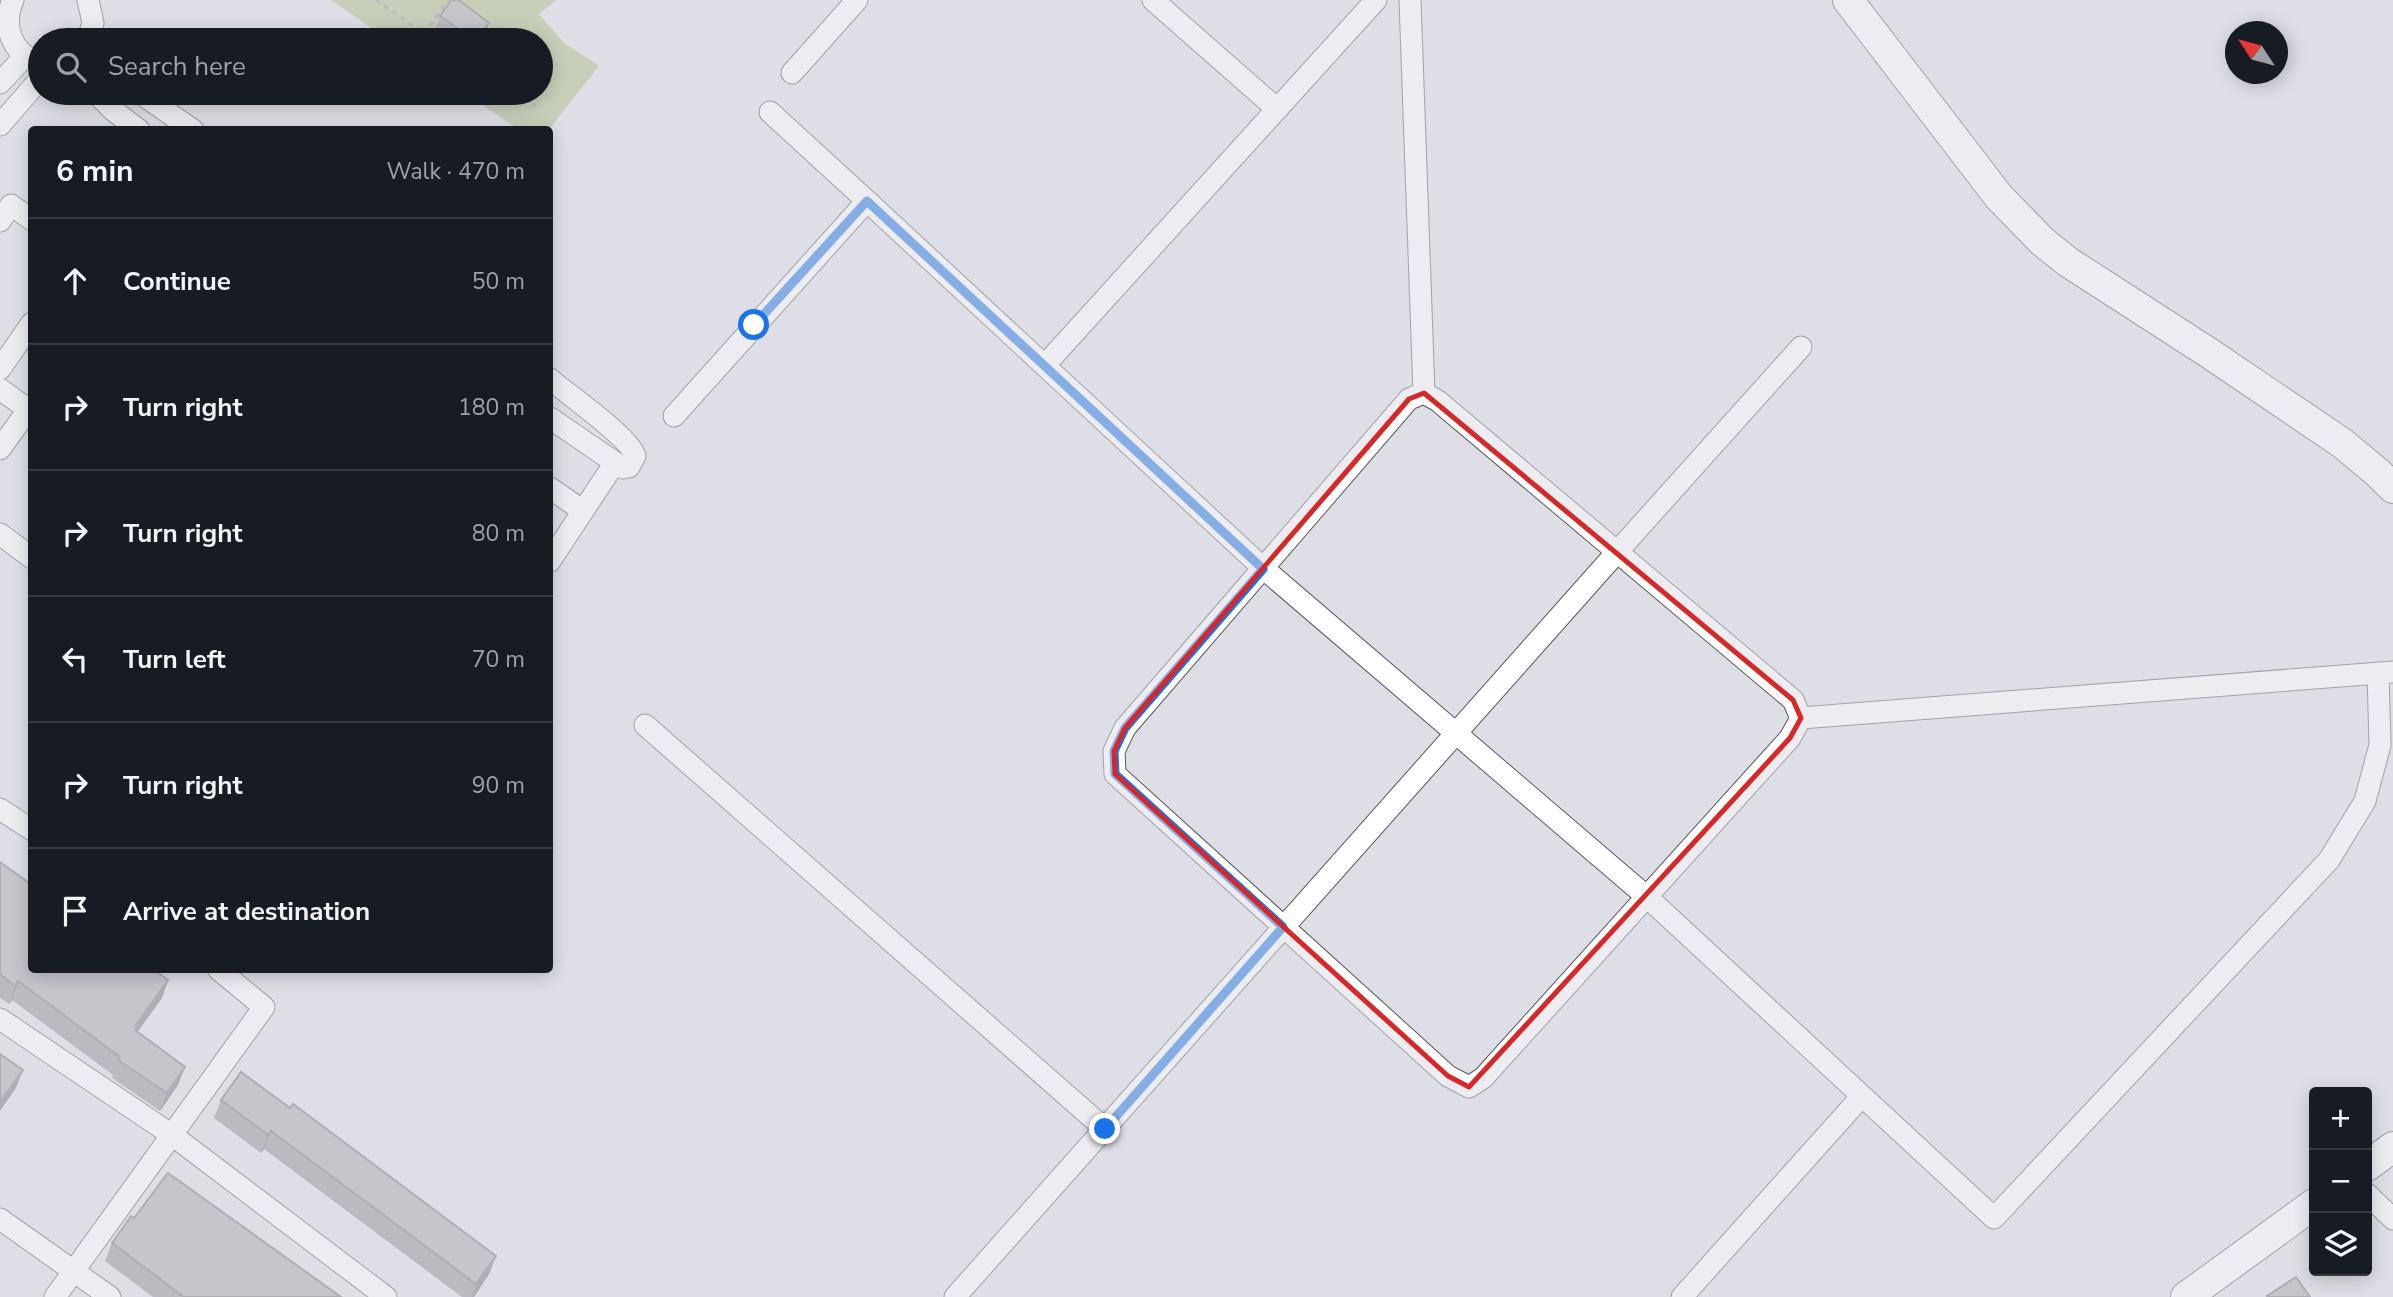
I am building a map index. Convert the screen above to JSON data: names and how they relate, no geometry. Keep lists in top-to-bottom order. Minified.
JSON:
{"north":"top left","page":{"search":"Search here","heading":["6 min","Walk · 470 m"],"list":[["Continue","50 m"],["Turn right","180 m"],["Turn right","80 m"],["Turn left","70 m"],["Turn right","90 m"],"Arrive at destination"],"map_buttons":["+","−"]}}
